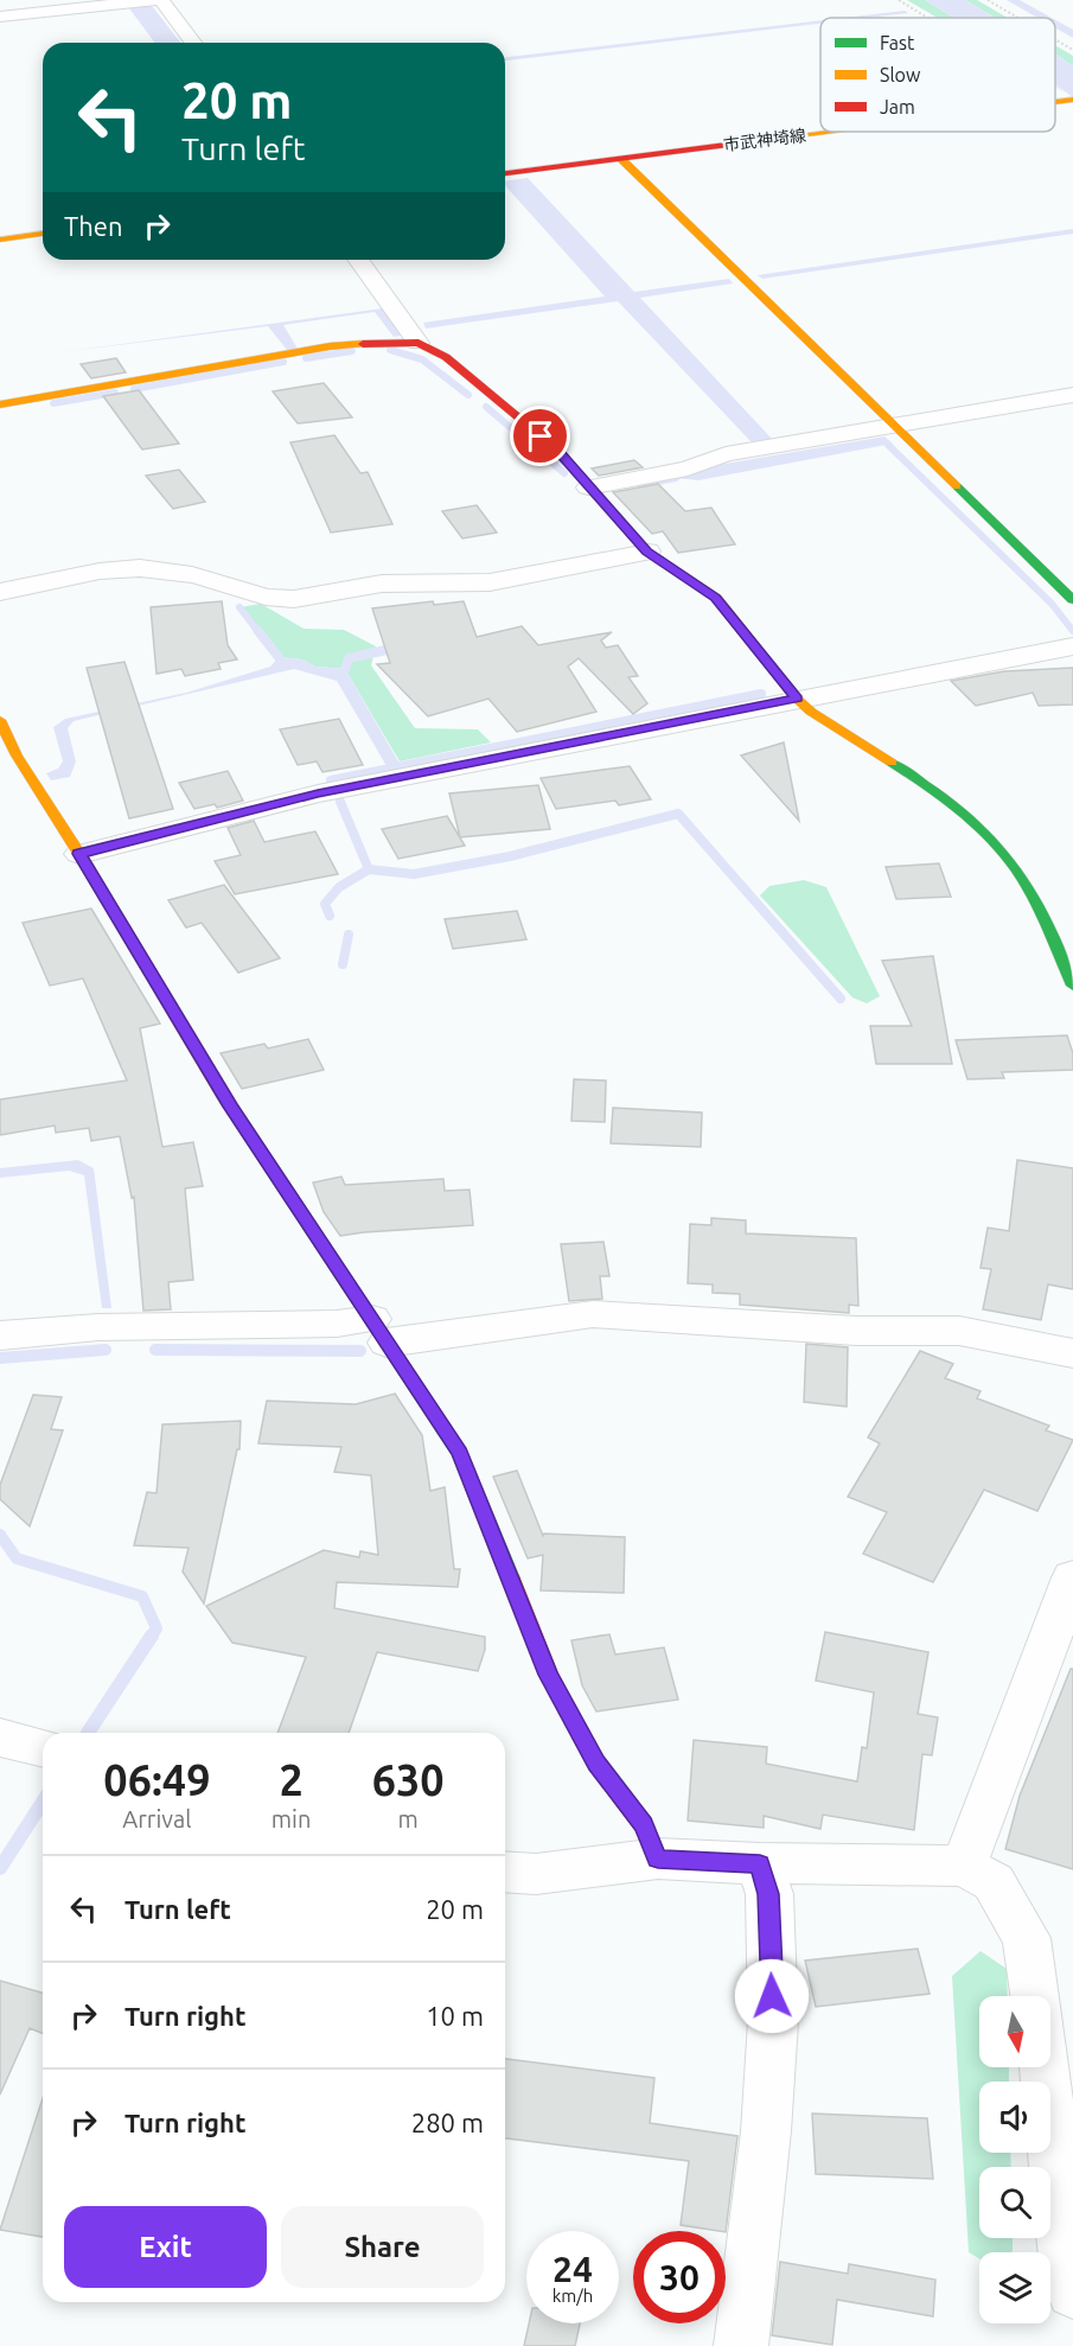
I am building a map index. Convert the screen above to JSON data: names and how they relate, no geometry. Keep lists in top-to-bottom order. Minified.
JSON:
{"streets":{"street":["市武神埼線"]},"legend":["Fast","Slow","Jam"],"north":"bottom","page":{"turn":["20 m","Turn left"],"then":"Then","eta":["06:49","Arrival","2","min","630","m"],"list":[{"name":"Turn left","value":"20 m"},{"name":"Turn right","value":"10 m"},{"name":"Turn right","value":"280 m"}],"buttons":["Exit","Share"],"speed":"24 km/h","limit":"30"}}
